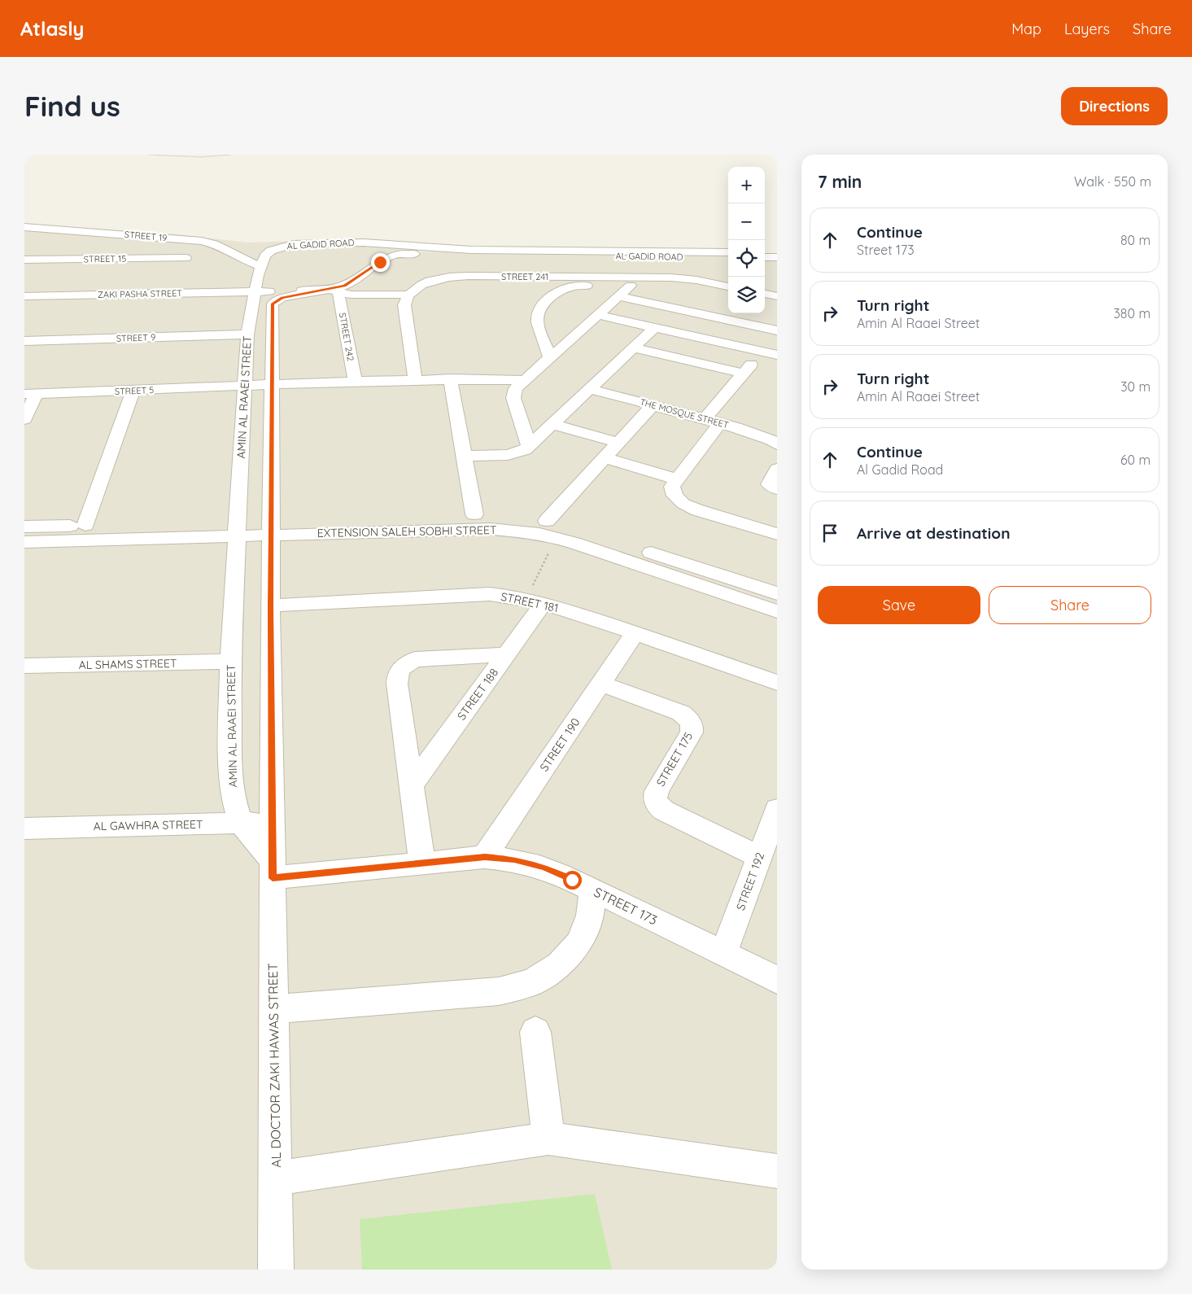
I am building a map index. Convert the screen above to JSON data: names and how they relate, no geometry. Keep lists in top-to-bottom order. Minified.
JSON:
{"streets":{"street":["STREET 19","AL GADID ROAD","STREET 15","STREET 241","ZAKI PASHA STREET","STREET 242","STREET 9","STREET 5","AMIN AL RAAEI STREET","THE MOSQUE STREET","EXTENSION SALEH SOBHI STREET","STREET 181","AL SHAMS STREET","STREET 188","STREET 190","STREET 175","AL GAWHRA STREET","STREET 192","STREET 173","AL DOCTOR ZAKI HAWAS STREET"]},"crossings":[["STREET 19","AL GADID ROAD"],["STREET 19","ZAKI PASHA STREET"],["STREET 19","STREET 242"],["STREET 19","AMIN AL RAAEI STREET"],["AL GADID ROAD","ZAKI PASHA STREET"],["AL GADID ROAD","STREET 242"],["AL GADID ROAD","AMIN AL RAAEI STREET"],["ZAKI PASHA STREET","AMIN AL RAAEI STREET"],["STREET 242","STREET 5"],["STREET 9","AMIN AL RAAEI STREET"],["STREET 5","AMIN AL RAAEI STREET"],["AMIN AL RAAEI STREET","EXTENSION SALEH SOBHI STREET"],["AMIN AL RAAEI STREET","AL SHAMS STREET"],["AMIN AL RAAEI STREET","AL GAWHRA STREET"],["AMIN AL RAAEI STREET","STREET 173"],["AMIN AL RAAEI STREET","AL DOCTOR ZAKI HAWAS STREET"],["STREET 181","STREET 188"],["STREET 181","STREET 190"],["STREET 190","STREET 175"],["STREET 190","STREET 173"],["STREET 175","STREET 192"],["STREET 192","STREET 173"],["STREET 173","AL DOCTOR ZAKI HAWAS STREET"]],"page":{"header":"Atlasly","nav":["Map","Layers","Share"],"buttons":["Directions",["Save","Share"]],"title":"Find us","heading":["7 min","Walk · 550 m"],"map_buttons":["+","−"],"list":[["Continue","Street 173","80 m"],["Turn right","Amin Al Raaei Street","380 m"],["Turn right","Amin Al Raaei Street","30 m"],["Continue","Al Gadid Road","60 m"],"Arrive at destination"]}}
